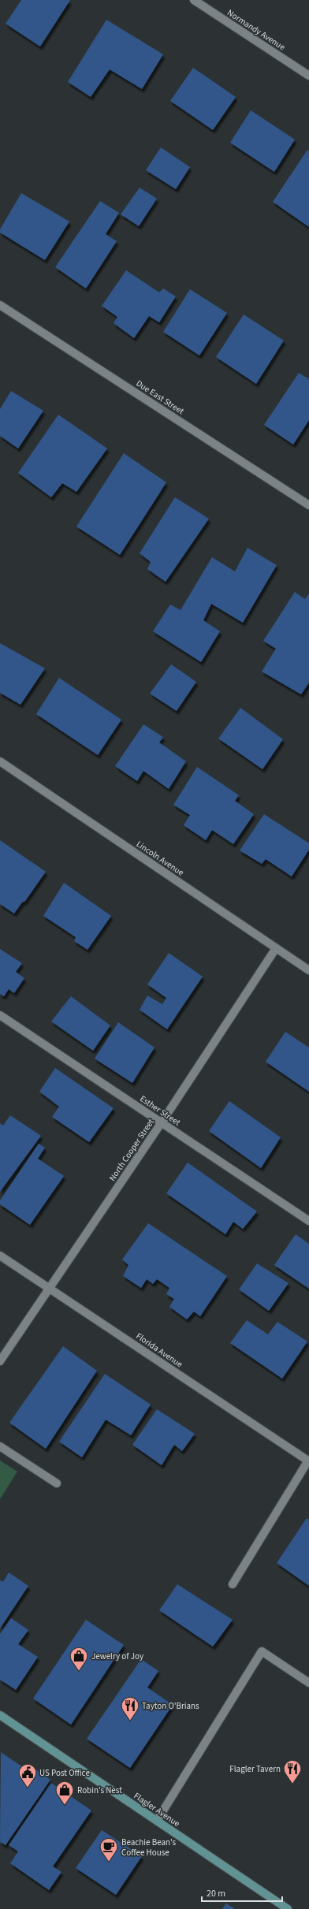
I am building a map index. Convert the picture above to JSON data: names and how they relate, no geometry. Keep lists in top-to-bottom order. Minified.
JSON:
{"streets":{"street":["Normandy Avenue","Due East Street","Lincoln Avenue","Esther Street","North Cooper Street","Florida Avenue","Flagler Avenue"]},"crossings":[["Lincoln Avenue","North Cooper Street"],["Esther Street","North Cooper Street"],["North Cooper Street","Florida Avenue"]],"places":{"shop":["Jewelry of Joy","Robin's Nest"],"restaurant":["Tayton O'Brians","Flagler Tavern"],"public building":["US Post Office"],"cafe":["Beachie Bean's Coffee House"]},"scale_bar":"20 m"}
